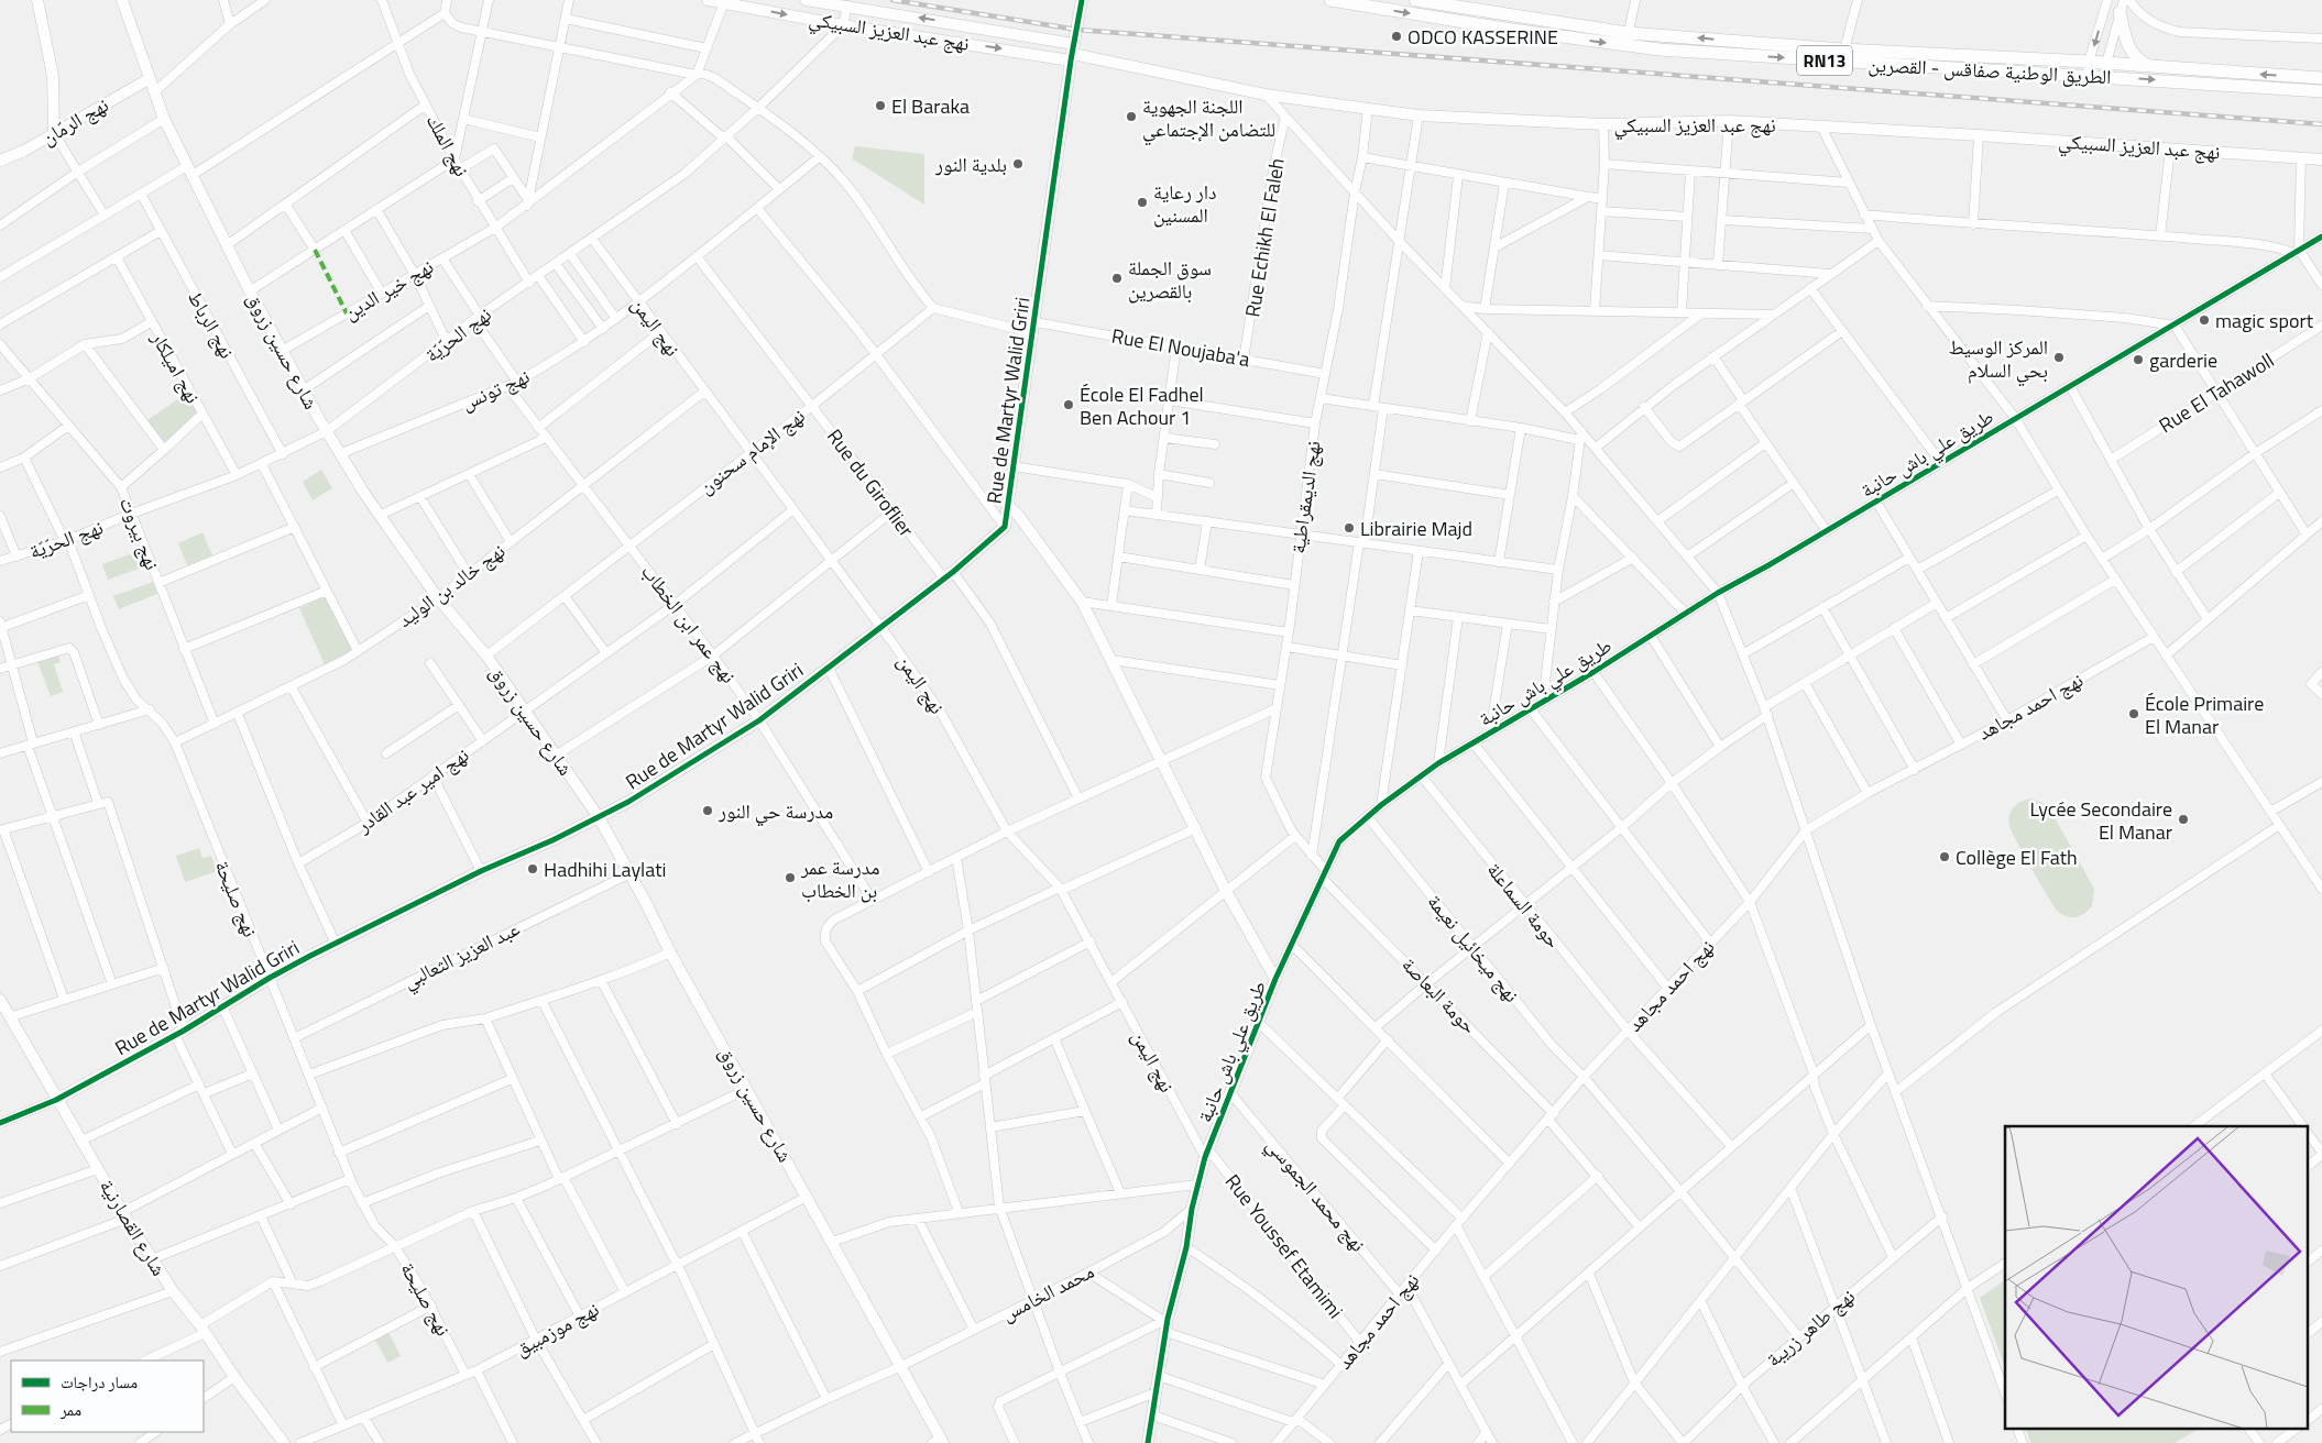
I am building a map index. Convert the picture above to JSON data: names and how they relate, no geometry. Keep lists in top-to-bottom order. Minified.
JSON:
{"streets":{"main road":["RN13","الطريق الوطنية صفاقس - القصرين"],"street":["نهج عبد العزيز السبيكي","نهج الرمّان","نهج الملك","Rue Echikh El Faleh","نهج خير الدين","نهج الرباط","نهج اليمن","نهج الحرّيّة","Rue El Noujaba'a","شارع حسين زروق","نهج اميلكار","نهج تونس","Rue El Tahawoll","Rue de Martyr Walid Griri","نهج الإمام سحنون","طريق علي باش حانبة","Rue du Giroflier","نهج الديمقراطية","نهج بيروت","نهج خالد بن الوليد","نهج عمر ابن الخطاب","نهج احمد مجاهد","نهج امير عبد القادر","نهج صليحة","حومة السماعلة","نهج ميخائيل نعيمة","عبد العزيز الثعالبي","حومة البعاصة","نهج محمد الجموسي","شارع القصارنية","Rue Youssef Etamimi","محمد الخامس","نهج طاهر زريبة","نهج موزمبيق"]},"crossings":[["نهج عبد العزيز السبيكي","نهج الحرّيّة"],["نهج عبد العزيز السبيكي","Rue de Martyr Walid Griri"],["نهج عبد العزيز السبيكي","نهج الديمقراطية"],["نهج الرمّان","شارع حسين زروق"],["نهج الملك","نهج خير الدين"],["نهج الملك","نهج الحرّيّة"],["Rue Echikh El Faleh","Rue El Noujaba'a"],["نهج خير الدين","شارع حسين زروق"],["نهج الرباط","نهج الحرّيّة"],["نهج اليمن","نهج الحرّيّة"],["نهج اليمن","نهج تونس"],["نهج اليمن","Rue de Martyr Walid Griri"],["نهج اليمن","نهج الإمام سحنون"],["نهج اليمن","طريق علي باش حانبة"],["نهج اليمن","نهج خالد بن الوليد"],["نهج اليمن","نهج امير عبد القادر"],["نهج اليمن","Rue Youssef Etamimi"],["نهج الحرّيّة","شارع حسين زروق"],["نهج الحرّيّة","نهج اميلكار"],["نهج الحرّيّة","نهج بيروت"],["نهج الحرّيّة","نهج صليحة"],["Rue El Noujaba'a","Rue de Martyr Walid Griri"],["Rue El Noujaba'a","نهج الديمقراطية"],["شارع حسين زروق","نهج تونس"],["شارع حسين زروق","Rue de Martyr Walid Griri"],["شارع حسين زروق","نهج الإمام سحنون"],["شارع حسين زروق","نهج خالد بن الوليد"],["شارع حسين زروق","نهج امير عبد القادر"],["شارع حسين زروق","عبد العزيز الثعالبي"],["شارع حسين زروق","محمد الخامس"],["شارع حسين زروق","نهج موزمبيق"],["نهج تونس","Rue du Giroflier"],["نهج تونس","نهج عمر ابن الخطاب"],["Rue de Martyr Walid Griri","Rue du Giroflier"],["Rue de Martyr Walid Griri","نهج عمر ابن الخطاب"],["Rue de Martyr Walid Griri","نهج صليحة"],["Rue de Martyr Walid Griri","شارع القصارنية"],["نهج الإمام سحنون","Rue du Giroflier"],["نهج الإمام سحنون","نهج عمر ابن الخطاب"],["طريق علي باش حانبة","نهج الديمقراطية"],["طريق علي باش حانبة","حومة السماعلة"],["طريق علي باش حانبة","نهج ميخائيل نعيمة"],["طريق علي باش حانبة","حومة البعاصة"],["طريق علي باش حانبة","نهج محمد الجموسي"],["طريق علي باش حانبة","Rue Youssef Etamimi"],["طريق علي باش حانبة","محمد الخامس"],["نهج الديمقراطية","حومة البعاصة"],["نهج بيروت","نهج خالد بن الوليد"],["نهج خالد بن الوليد","نهج عمر ابن الخطاب"],["نهج خالد بن الوليد","نهج صليحة"],["نهج عمر ابن الخطاب","نهج امير عبد القادر"],["نهج احمد مجاهد","حومة السماعلة"],["نهج احمد مجاهد","نهج ميخائيل نعيمة"],["نهج احمد مجاهد","حومة البعاصة"],["نهج احمد مجاهد","نهج محمد الجموسي"],["نهج احمد مجاهد","Rue Youssef Etamimi"],["نهج صليحة","عبد العزيز الثعالبي"],["نهج صليحة","نهج موزمبيق"],["نهج ميخائيل نعيمة","نهج طاهر زريبة"]],"places":["ODCO KASSERINE","El Baraka","اللجنة الجهوية للتضامن الإجتماعي","بلدية النور","دار رعاية المسنين","سوق الجملة بالقصرين","magic sport","المركز الوسيط بحي السلام","garderie","École El Fadhel Ben Achour 1","Librairie Majd","École Primaire El Manar","مدرسة حي النور","Lycée Secondaire El Manar","Collège El Fath","Hadhihi Laylati","مدرسة عمر بن الخطاب"],"legend":["مسار دراجات","ممر"]}
